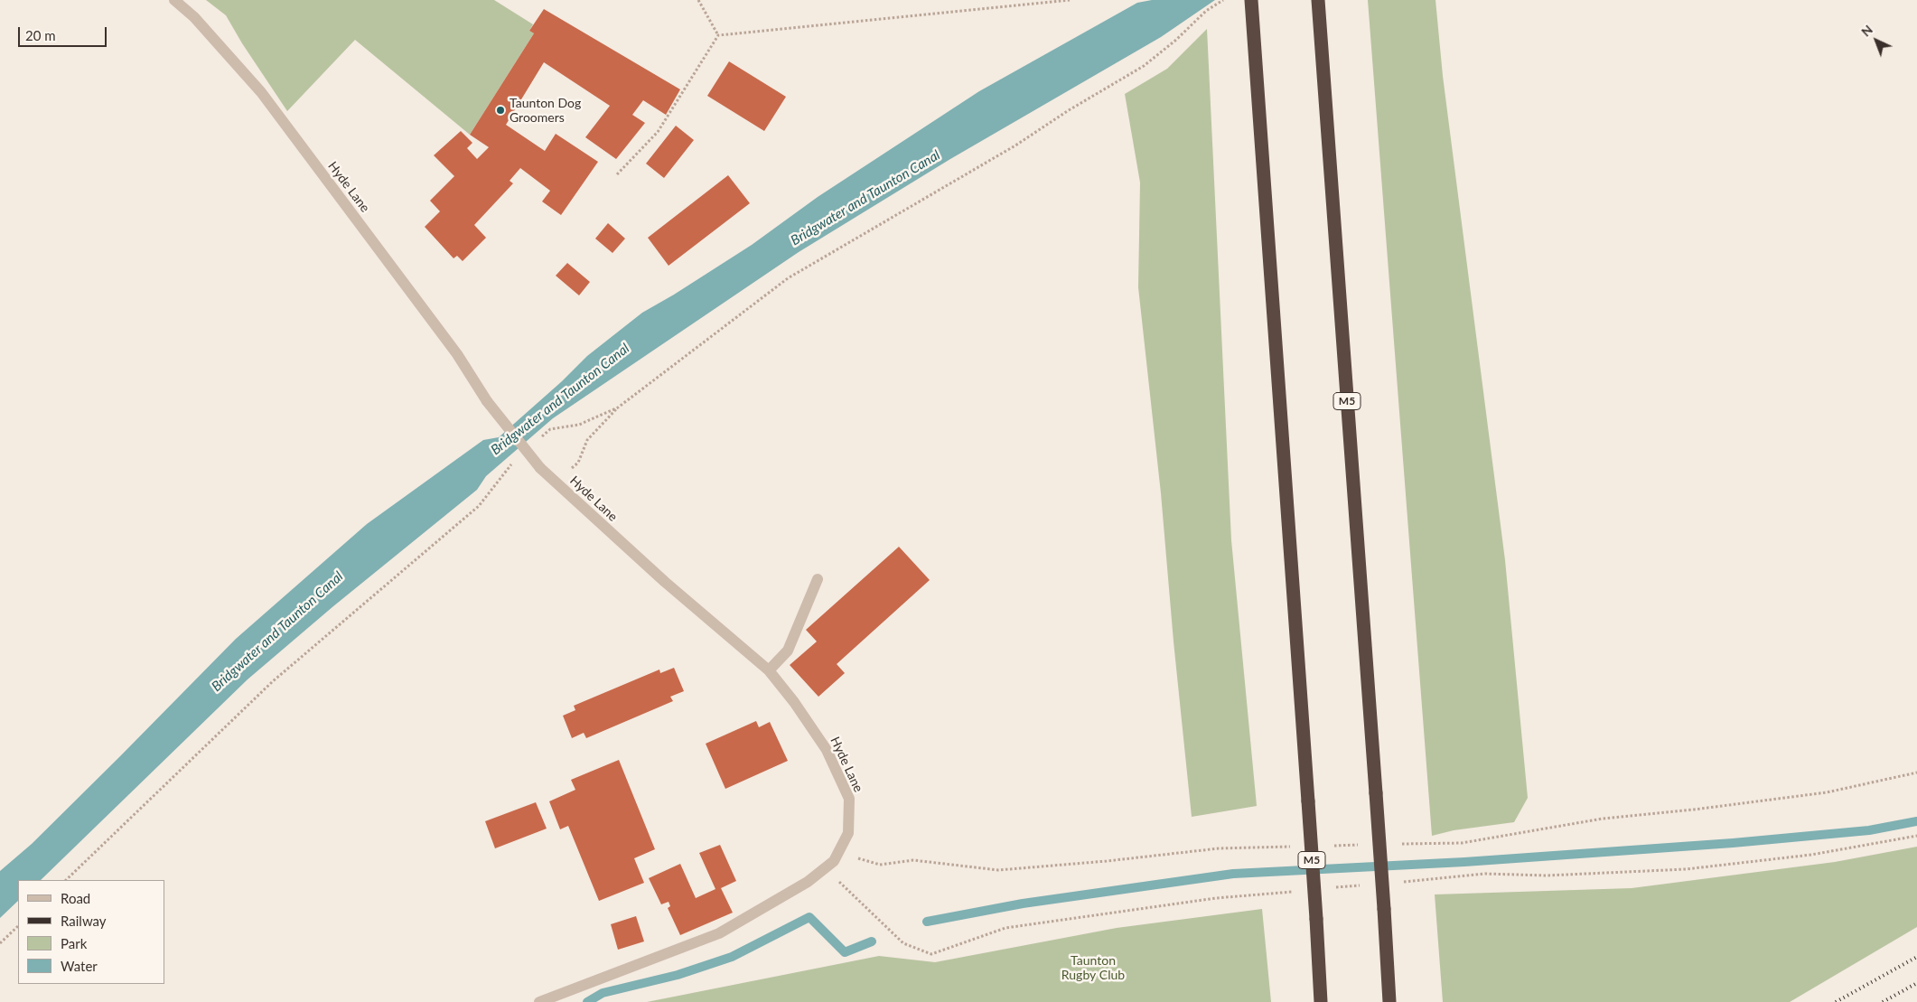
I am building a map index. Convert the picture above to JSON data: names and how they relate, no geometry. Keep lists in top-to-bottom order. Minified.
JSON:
{"streets":{"highway":["M5"],"street":["Hyde Lane"]},"water":["Bridgwater and Taunton Canal"],"parks":["Taunton Rugby Club"],"places":["Taunton Dog Groomers"],"legend":["Road","Railway","Park","Water"],"scale_bar":"20 m","north":"top left"}
